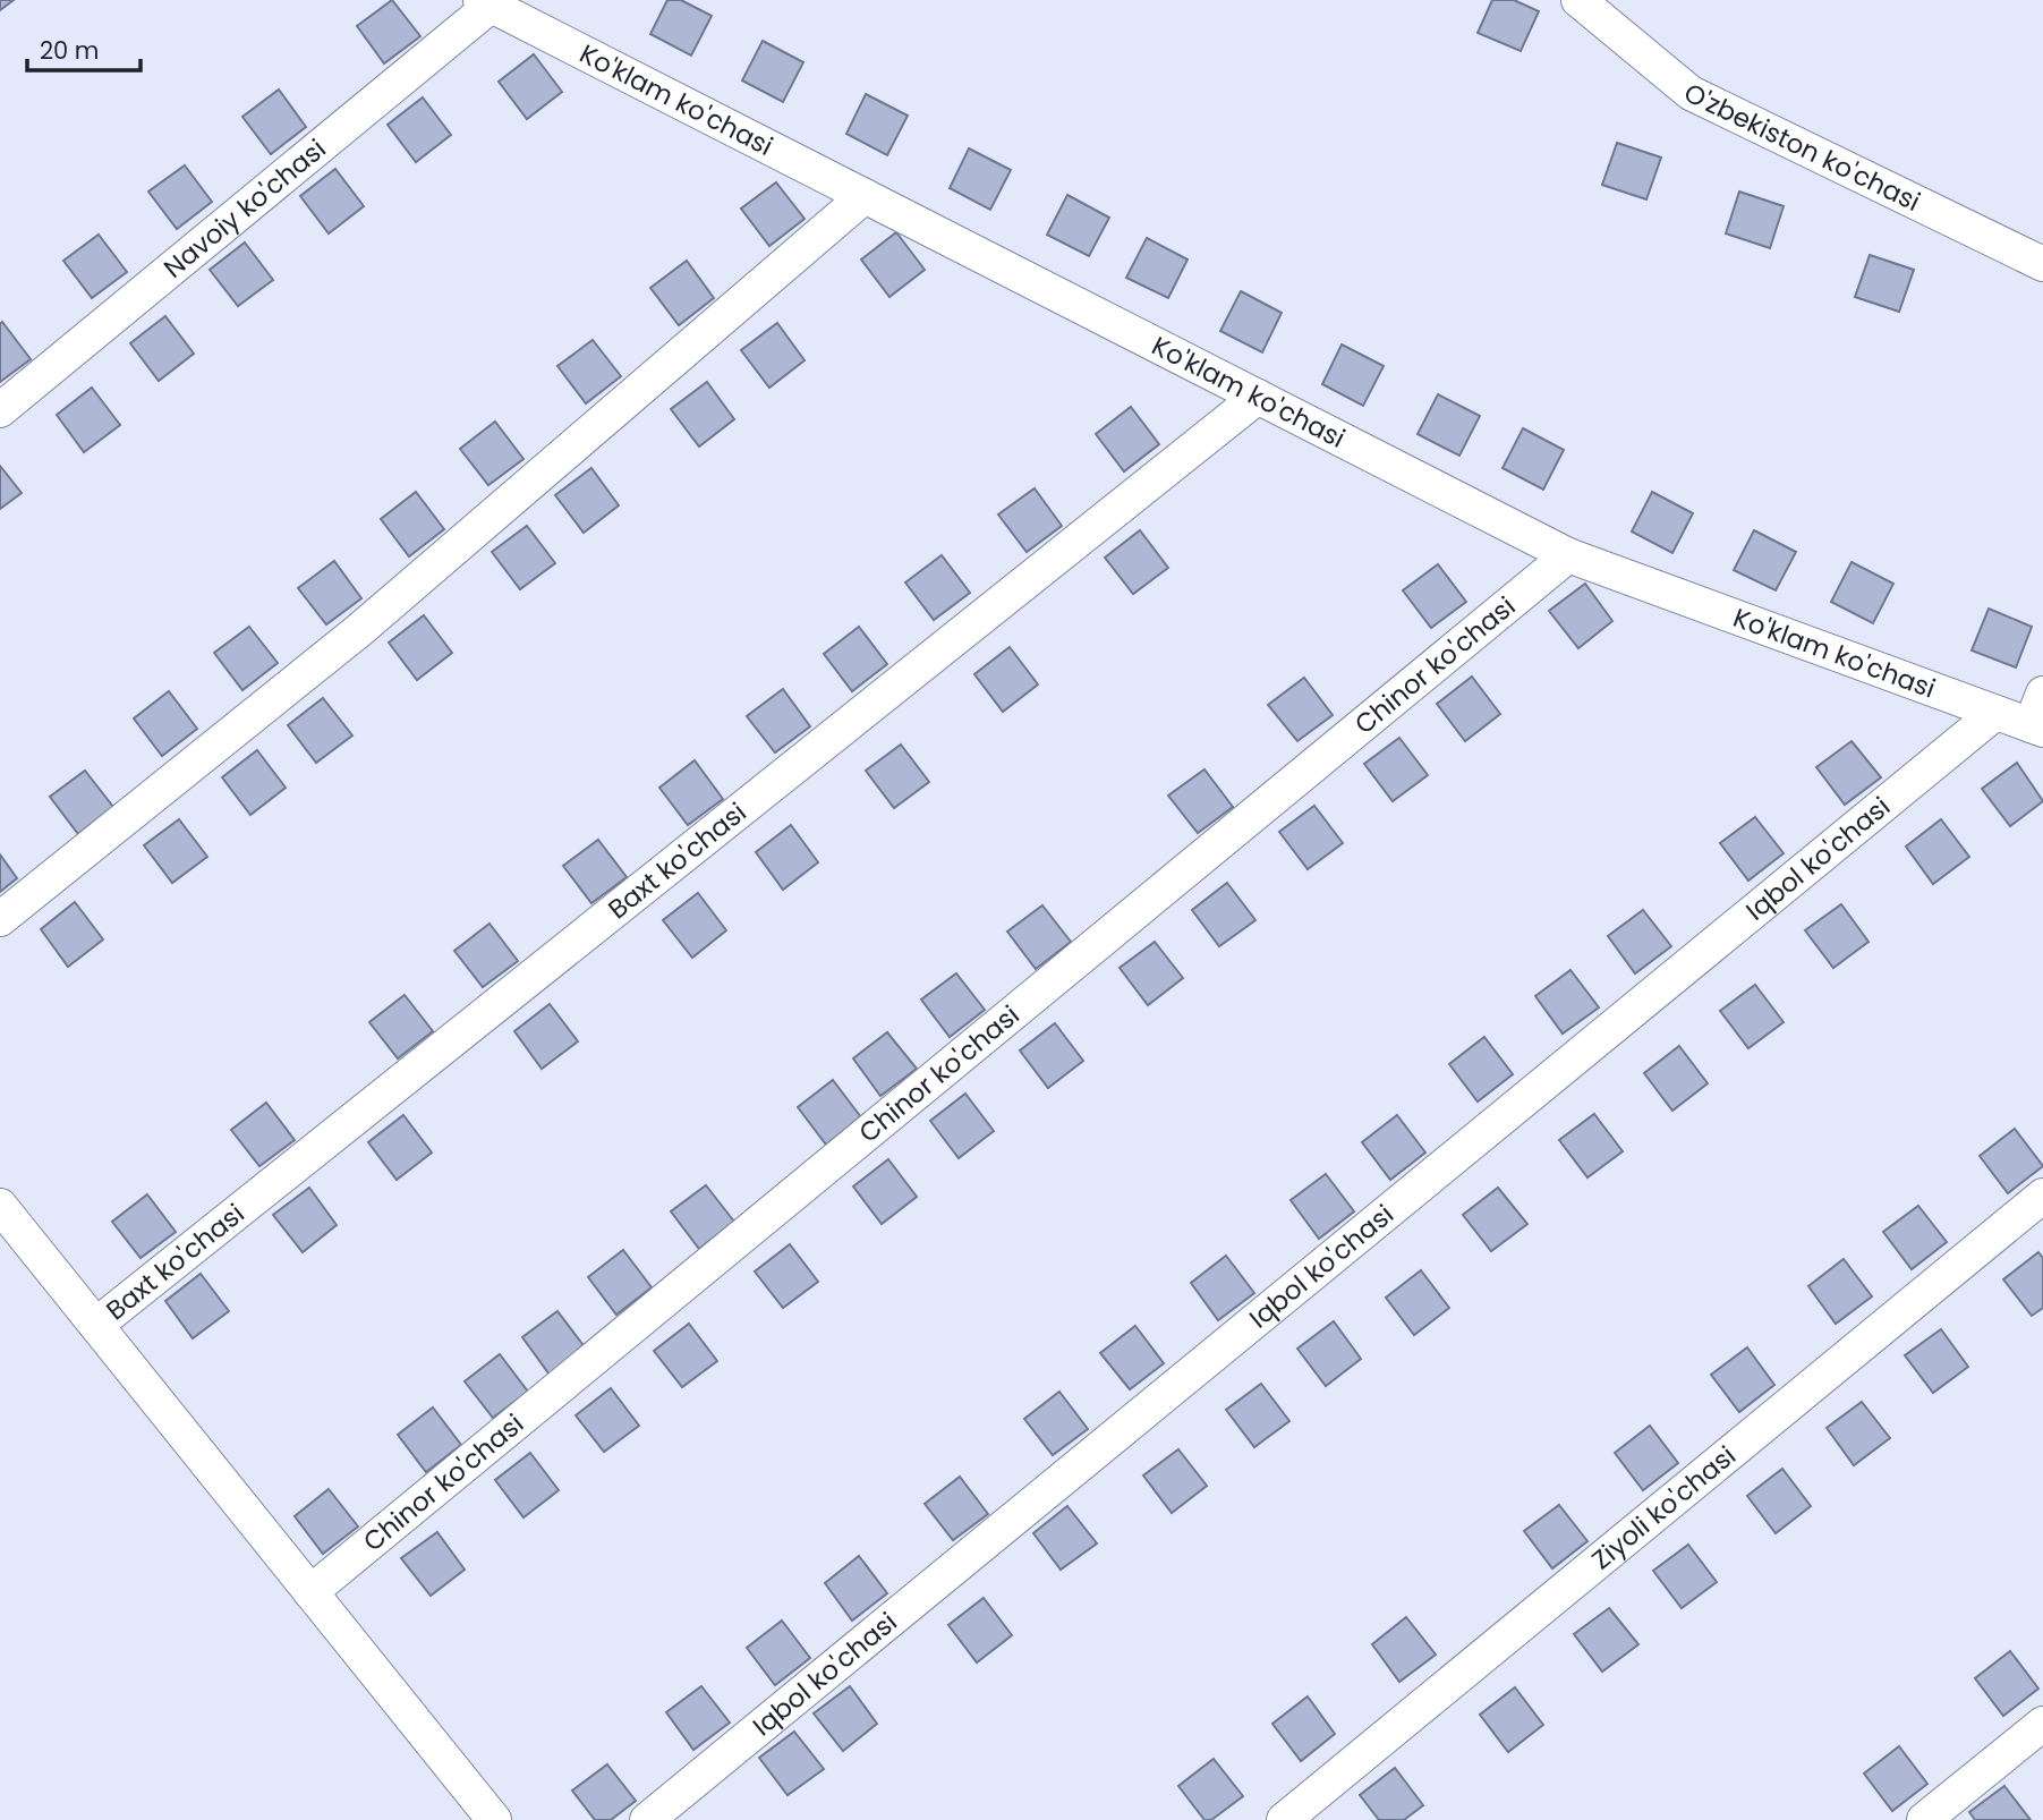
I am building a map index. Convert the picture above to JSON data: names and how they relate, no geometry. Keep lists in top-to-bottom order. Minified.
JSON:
{"streets":{"street":["Ko'klam ko'chasi","O'zbekiston ko'chasi","Navoiy ko'chasi","Chinor ko'chasi","Iqbol ko'chasi","Baxt ko'chasi","Ziyoli ko'chasi"]},"crossings":[["Ko'klam ko'chasi","Navoiy ko'chasi"],["Ko'klam ko'chasi","Chinor ko'chasi"],["Ko'klam ko'chasi","Iqbol ko'chasi"],["Ko'klam ko'chasi","Baxt ko'chasi"]],"scale_bar":"20 m"}
